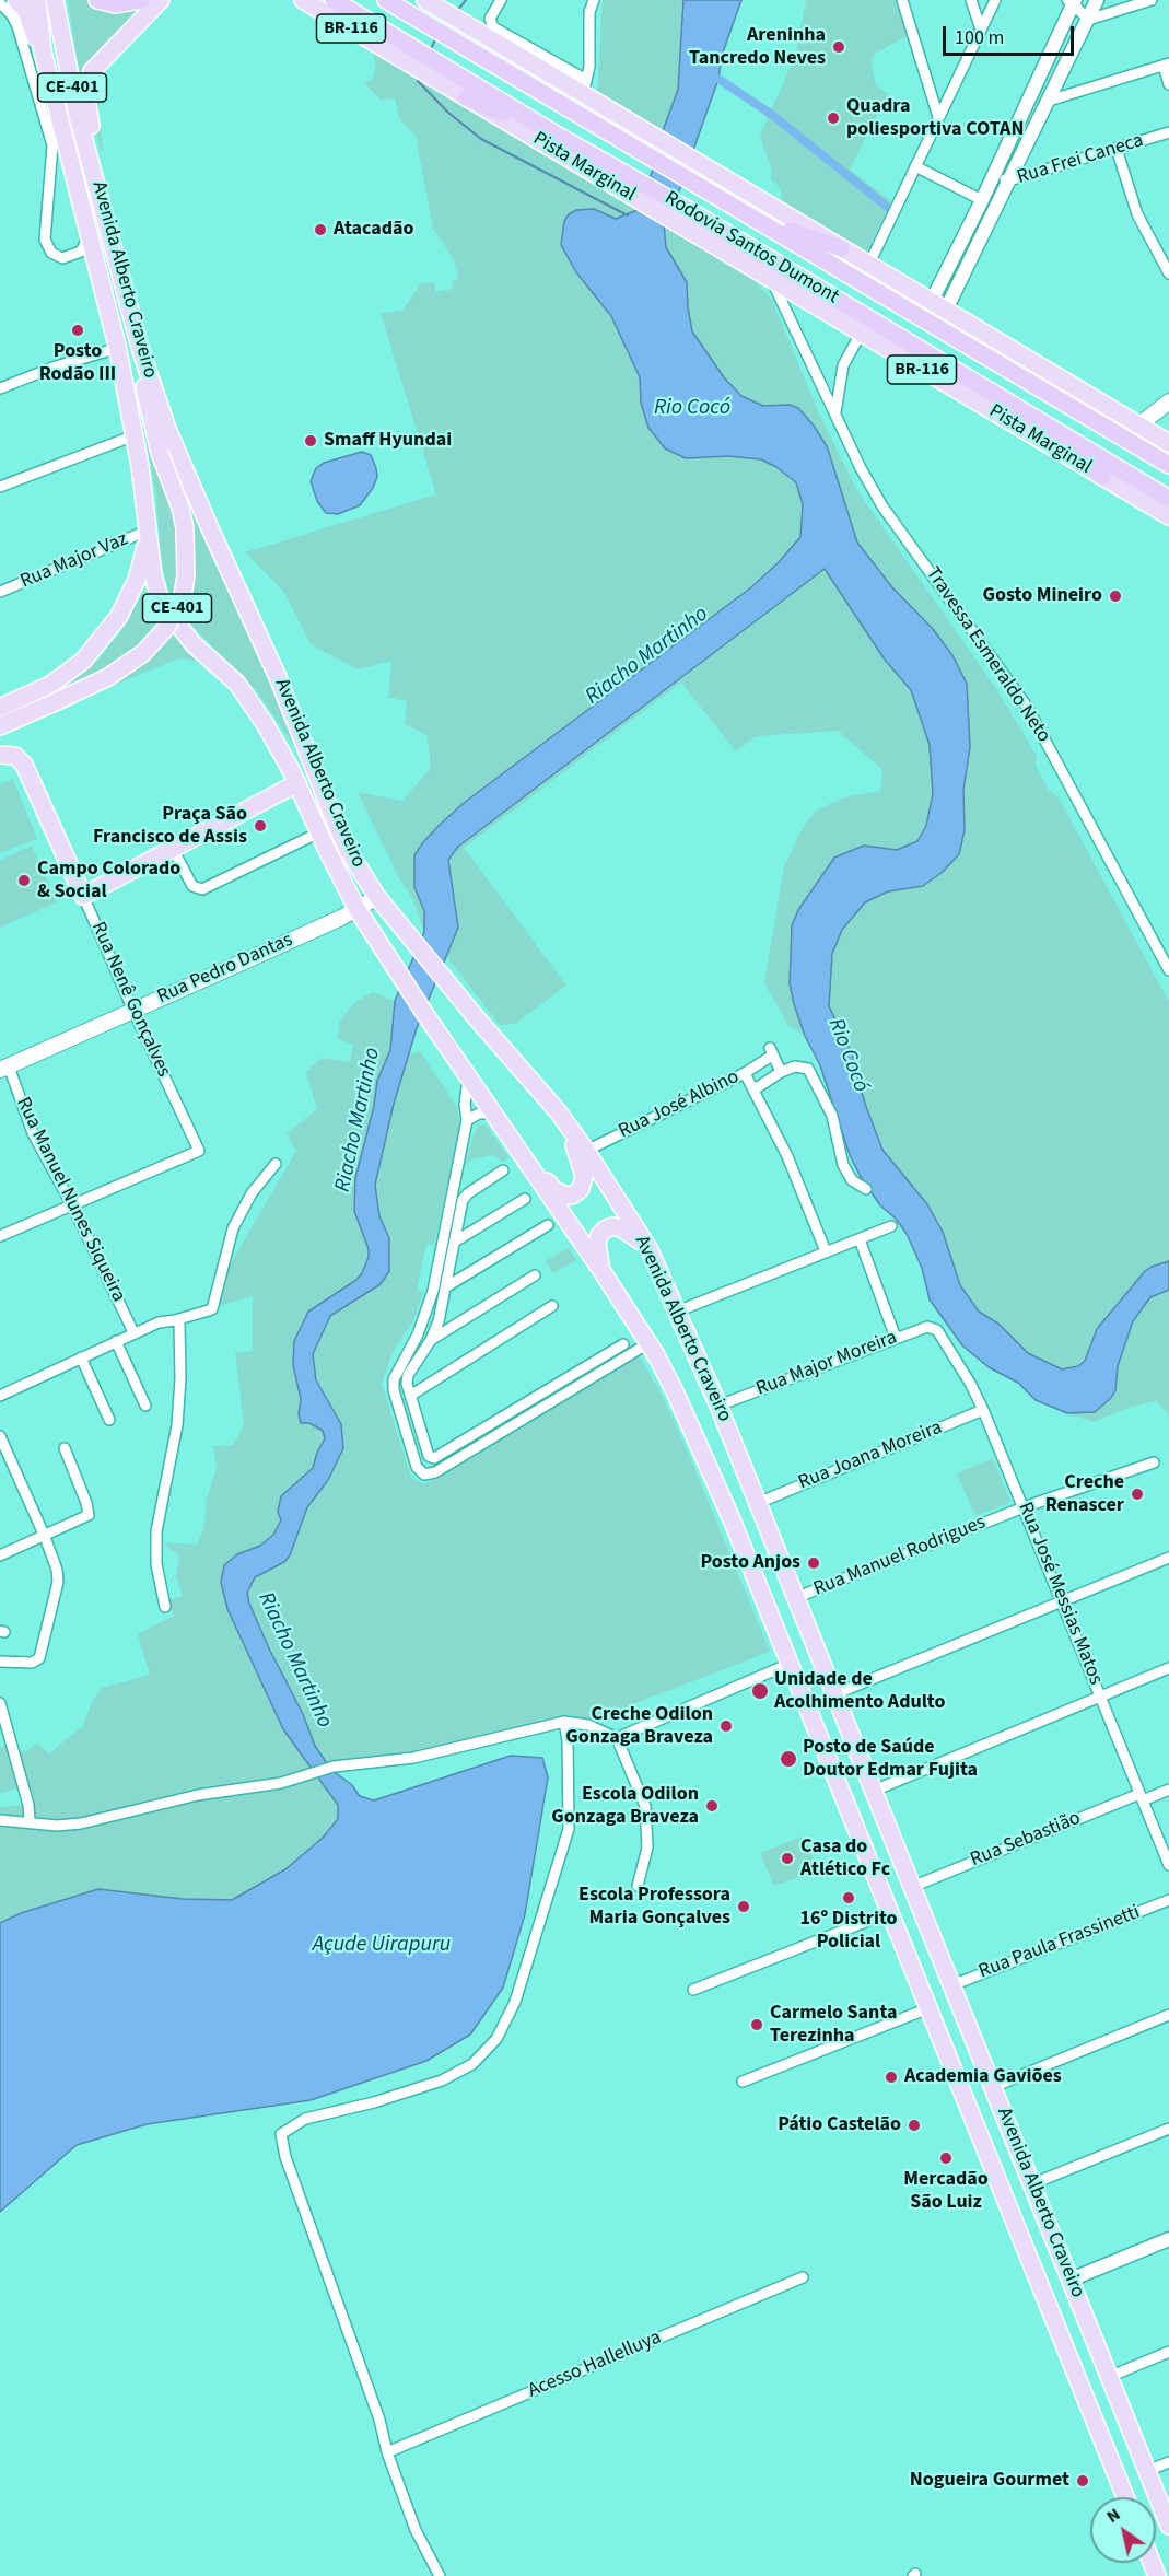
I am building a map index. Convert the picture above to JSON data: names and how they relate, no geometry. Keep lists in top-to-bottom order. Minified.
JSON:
{"streets":{"highway":["BR-116","Rodovia Santos Dumont"],"main road":["CE-401","Pista Marginal","Avenida Alberto Craveiro","Rua Pedro Dantas","Rua Nenê Gonçalves"],"street":["Rua Frei Caneca","Rua Major Vaz","Travessa Esmeraldo Neto","Rua José Albino","Rua Manuel Nunes Siqueira","Rua Major Moreira","Rua Joana Moreira","Rua Manuel Rodrigues","Rua José Messias Matos","Rua Sebastião","Rua Paula Frassinetti","Acesso Hallelluya"]},"crossings":[["BR-116","Rodovia Santos Dumont"],["CE-401","Avenida Alberto Craveiro"],["CE-401","Rua Major Vaz"],["Pista Marginal","Rodovia Santos Dumont"],["Pista Marginal","Travessa Esmeraldo Neto"],["Avenida Alberto Craveiro","Rua Major Vaz"],["Avenida Alberto Craveiro","Rua Pedro Dantas"],["Avenida Alberto Craveiro","Rua José Albino"],["Avenida Alberto Craveiro","Rua Major Moreira"],["Avenida Alberto Craveiro","Rua Joana Moreira"],["Avenida Alberto Craveiro","Rua Manuel Rodrigues"],["Avenida Alberto Craveiro","Rua Sebastião"],["Avenida Alberto Craveiro","Rua Paula Frassinetti"],["Rua Pedro Dantas","Rua Nenê Gonçalves"],["Rua Pedro Dantas","Rua Manuel Nunes Siqueira"],["Rua Nenê Gonçalves","Rua Manuel Nunes Siqueira"],["Rua Major Moreira","Rua José Messias Matos"],["Rua Joana Moreira","Rua José Messias Matos"],["Rua Manuel Rodrigues","Rua José Messias Matos"],["Rua José Messias Matos","Rua Sebastião"]],"water":["Rio Cocó","Riacho Martinho","Açude Uirapuru"],"places":["Areninha Tancredo Neves","Quadra poliesportiva COTAN","Atacadão","Posto Rodão III","Smaff Hyundai","Gosto Mineiro","Praça São Francisco de Assis","Campo Colorado & Social","Creche Renascer","Posto Anjos","Unidade de Acolhimento Adulto","Creche Odilon Gonzaga Braveza","Posto de Saúde Doutor Edmar Fujita","Escola Odilon Gonzaga Braveza","Casa do Atlético Fc","16º Distrito Policial","Escola Professora Maria Gonçalves","Carmelo Santa Terezinha","Academia Gaviões","Pátio Castelão","Mercadão São Luiz","Nogueira Gourmet"],"scale_bar":"100 m","north":"top left"}
